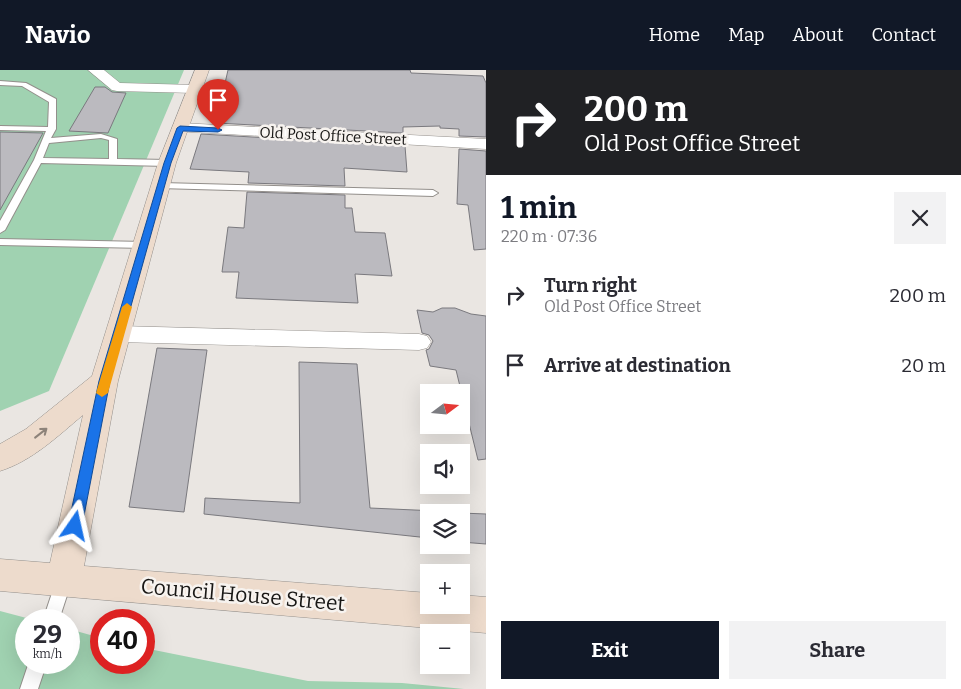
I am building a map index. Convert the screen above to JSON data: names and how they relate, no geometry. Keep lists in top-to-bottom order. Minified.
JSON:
{"streets":{"street":["Old Post Office Street","Council House Street"]},"north":"right","page":{"header":"Navio","nav":["Home","Map","About","Contact"],"turn":["200 m","Old Post Office Street"],"heading":["1 min","220 m · 07:36"],"list":[{"name":"Turn right","note":"Old Post Office Street","value":"200 m"},{"name":"Arrive at destination","value":"20 m"}],"map_buttons":["+","−"],"speed":"29 km/h","limit":"40","buttons":["Exit","Share"]}}
